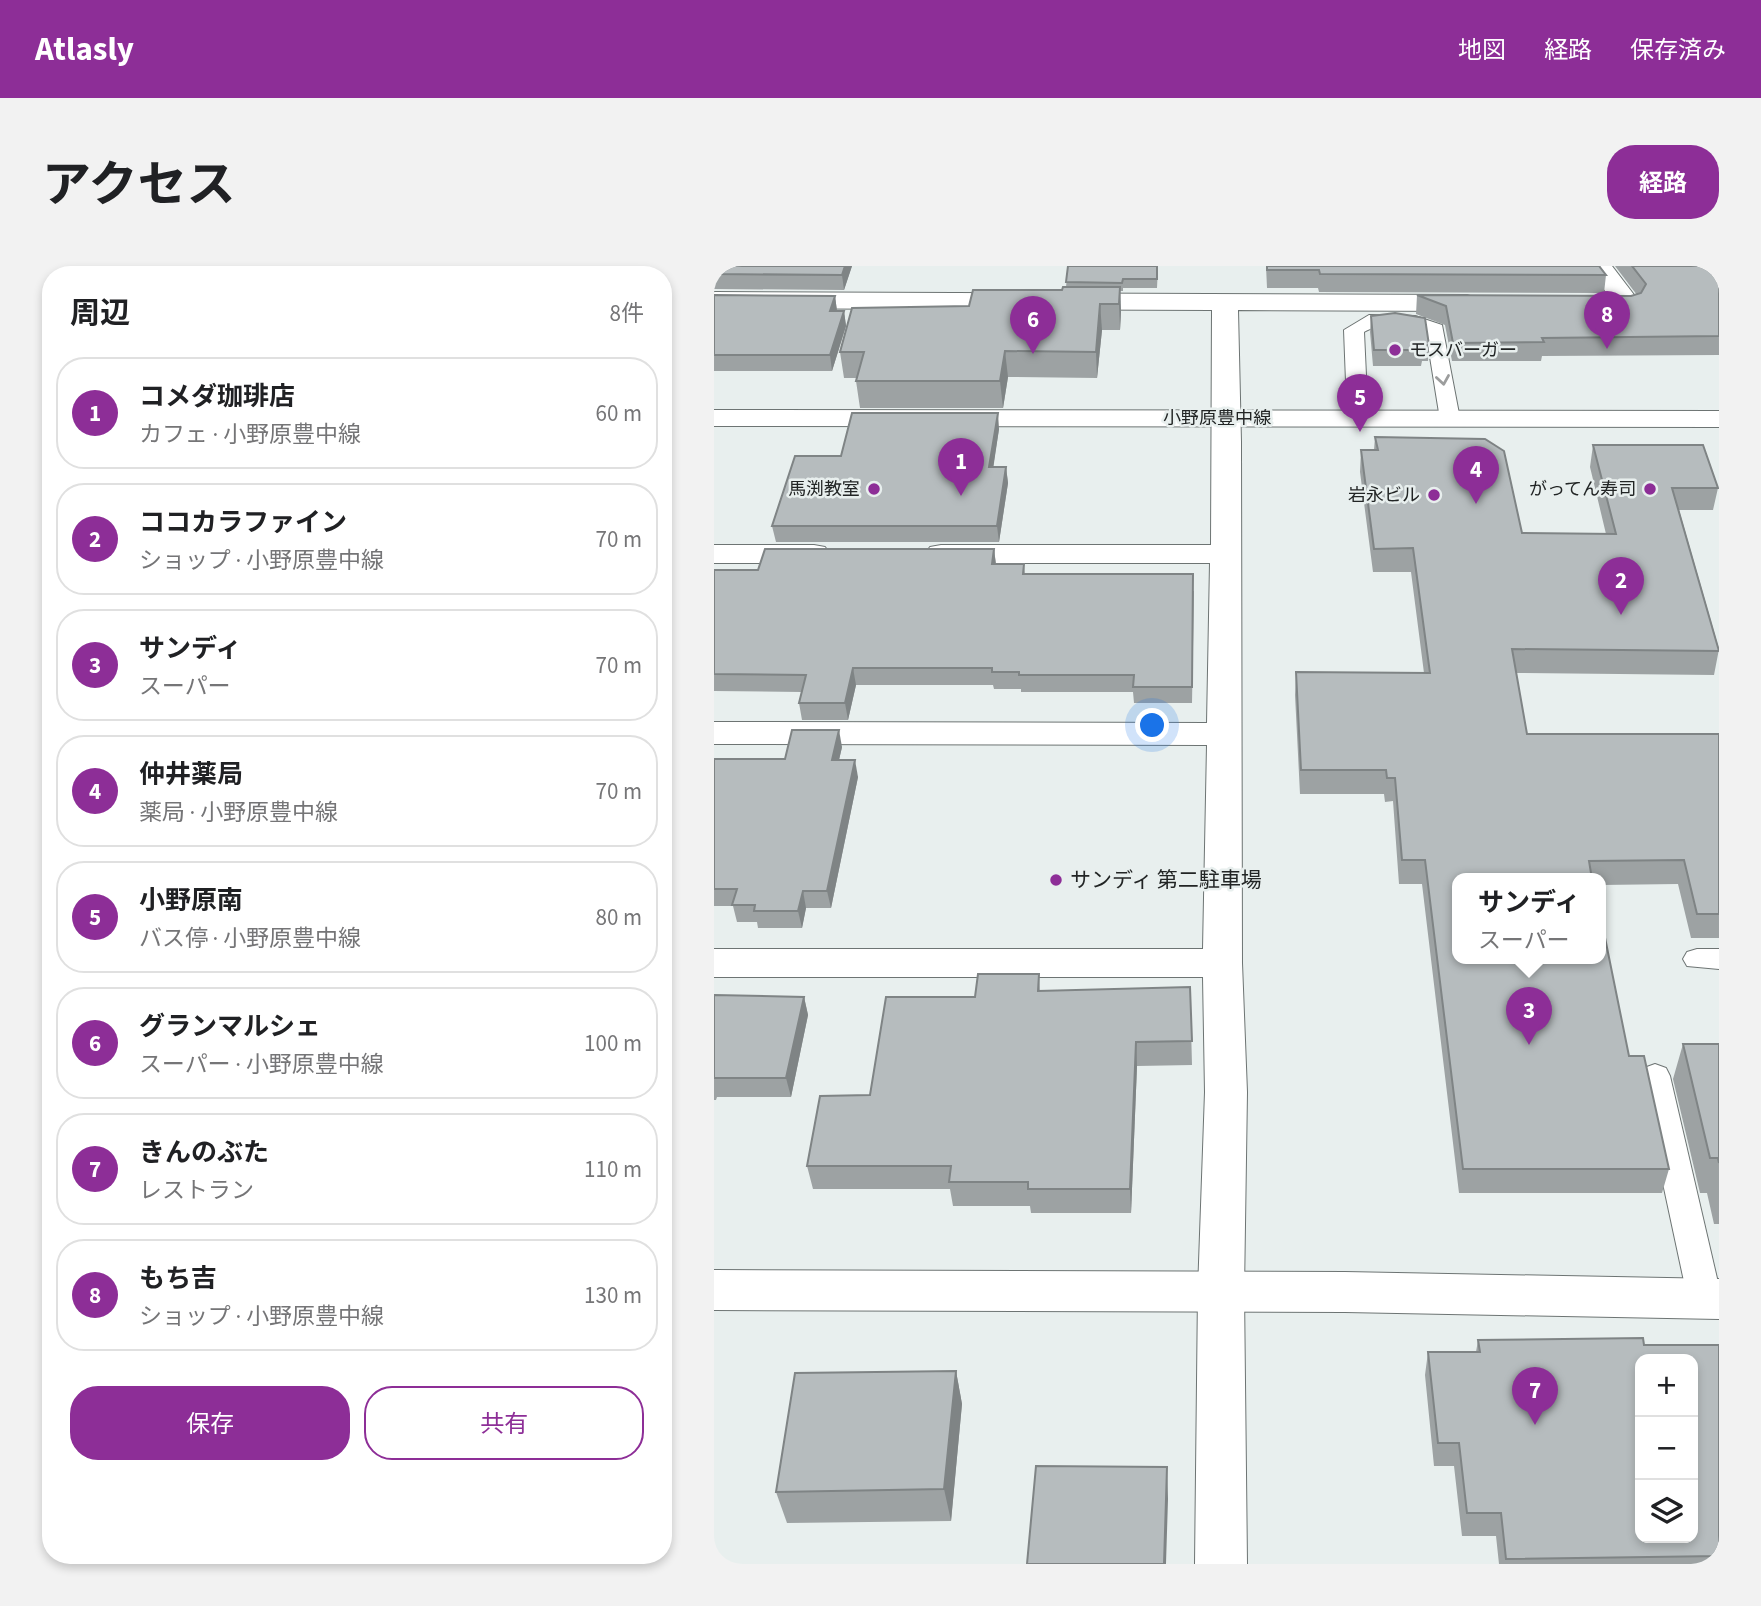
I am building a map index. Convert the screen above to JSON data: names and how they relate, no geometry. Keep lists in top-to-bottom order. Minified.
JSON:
{"streets":{"street":["小野原豊中線"]},"places":["モスバーガー","馬渕教室","がってん寿司","岩永ビル","サンディ 第二駐車場"],"page":{"header":"Atlasly","nav":["地図","経路","保存済み"],"title":"アクセス","buttons":["経路",["保存","共有"]],"heading":["周辺","8件"],"pins":["8","6","5","1","4","2","3","7"],"list":[{"mark":"1","name":"コメダ珈琲店","note":"カフェ · 小野原豊中線","value":"60 m"},{"mark":"2","name":"ココカラファイン","note":"ショップ · 小野原豊中線","value":"70 m"},{"mark":"3","name":"サンディ","note":"スーパー","value":"70 m"},{"mark":"4","name":"仲井薬局","note":"薬局 · 小野原豊中線","value":"70 m"},{"mark":"5","name":"小野原南","note":"バス停 · 小野原豊中線","value":"80 m"},{"mark":"6","name":"グランマルシェ","note":"スーパー · 小野原豊中線","value":"100 m"},{"mark":"7","name":"きんのぶた","note":"レストラン","value":"110 m"},{"mark":"8","name":"もち吉","note":"ショップ · 小野原豊中線","value":"130 m"}],"popup":["サンディ","スーパー"],"map_buttons":["+","−"]}}
